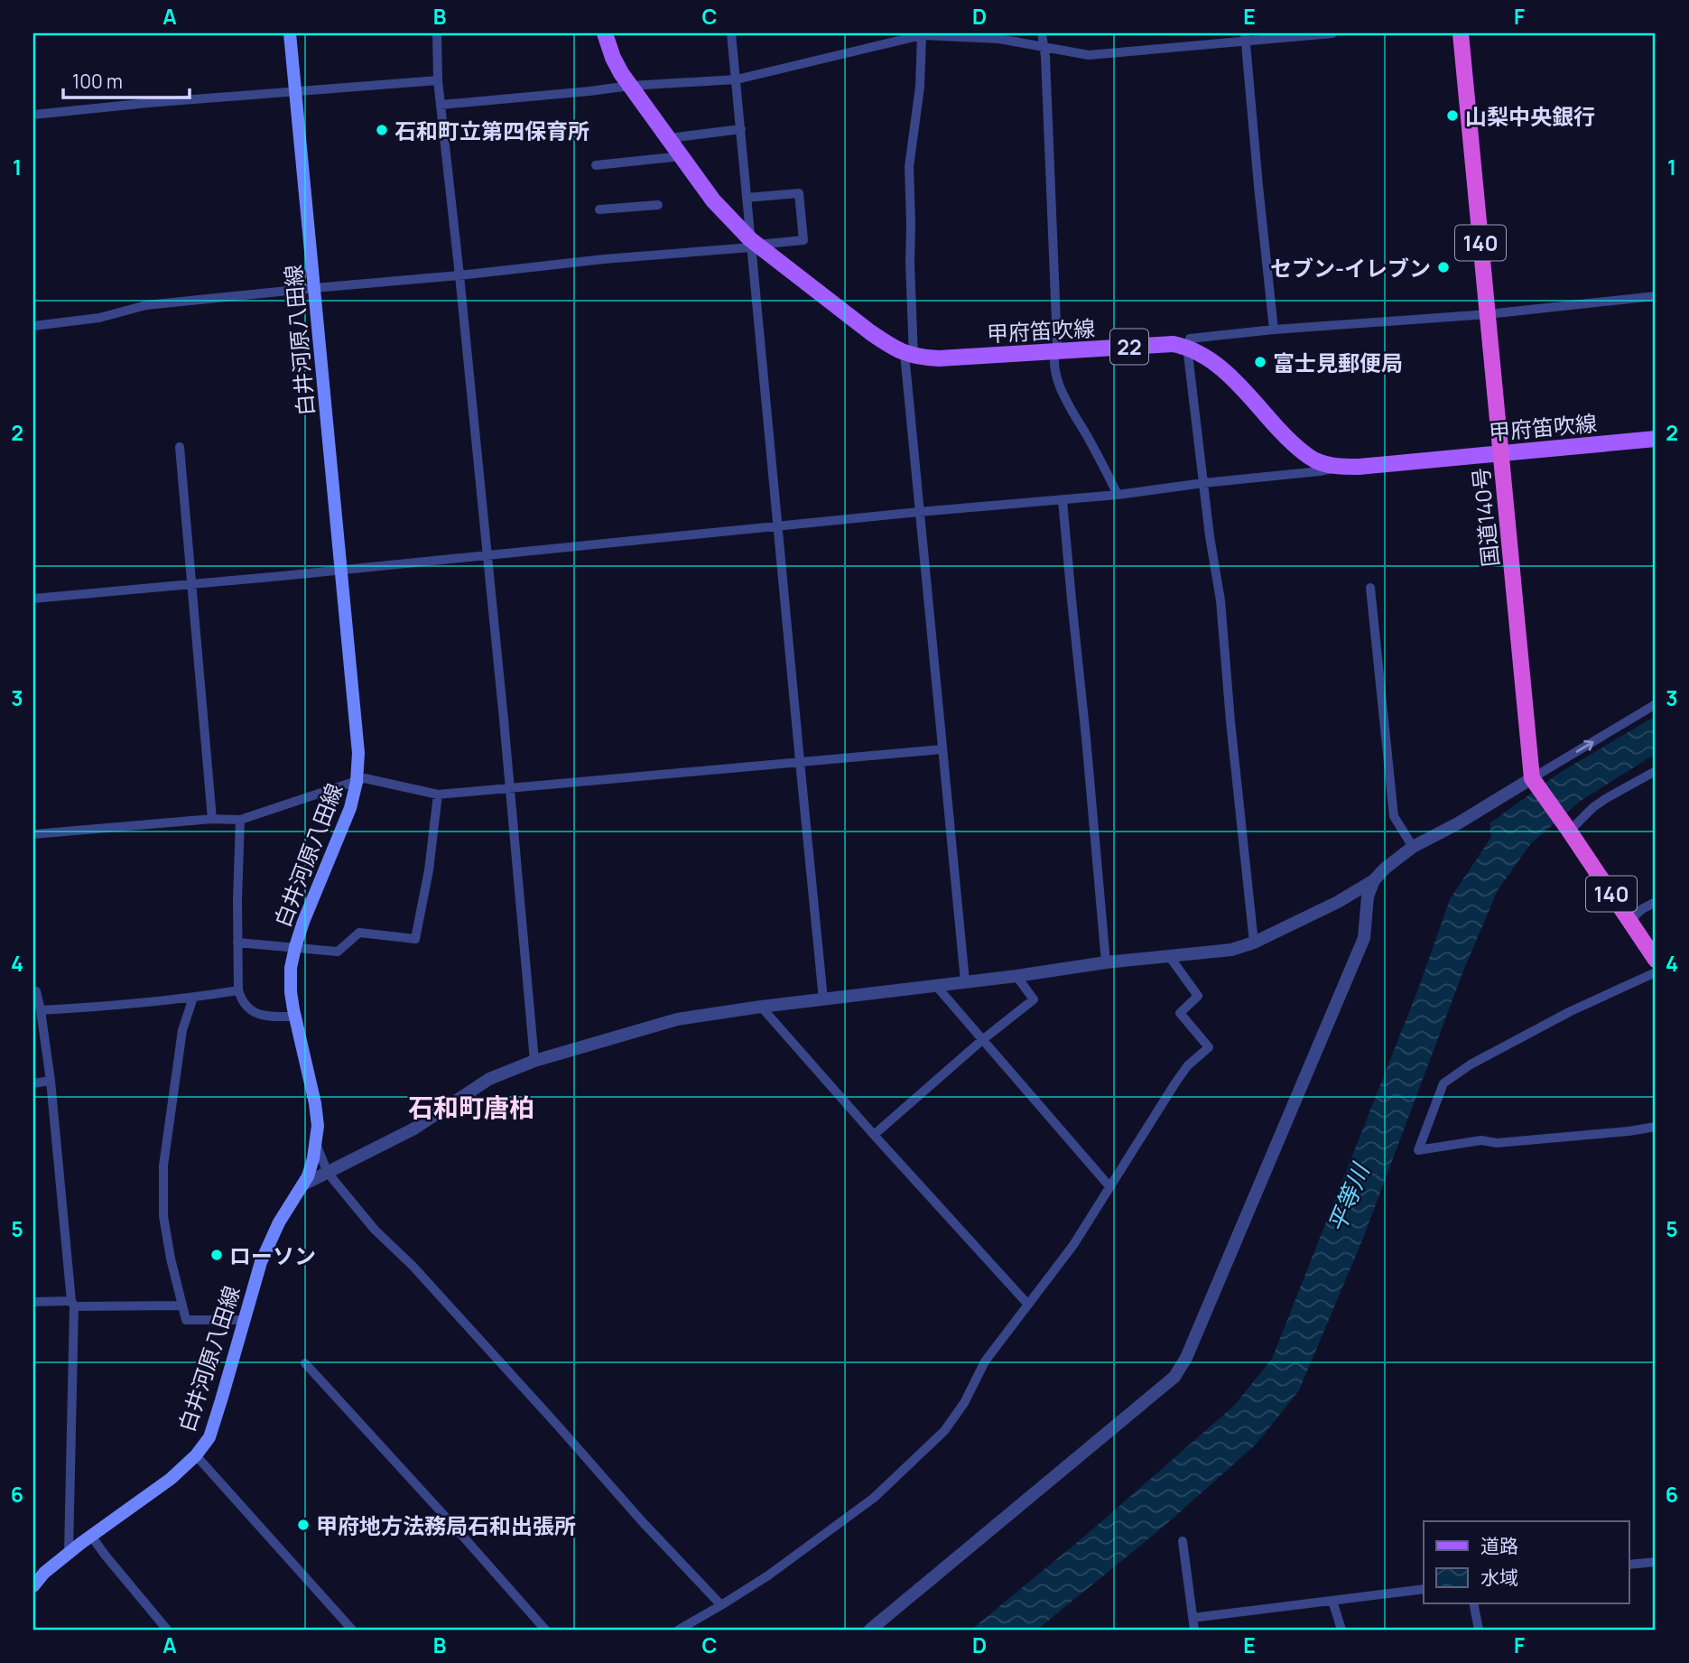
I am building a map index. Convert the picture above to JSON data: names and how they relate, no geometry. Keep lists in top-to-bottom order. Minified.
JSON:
{"streets":{"highway":["140","国道140号"],"main road":["甲府笛吹線","白井河原八田線","22"]},"crossings":[["甲府笛吹線","国道140号"]],"districts":["石和町唐柏"],"water":["平等川"],"places":["山梨中央銀行","石和町立第四保育所","セブン-イレブン","富士見郵便局","ローソン","甲府地方法務局石和出張所"],"legend":["道路","水域"],"scale_bar":"100 m","grid":{"columns":["A","B","C","D","E","F"],"rows":["1","2","3","4","5","6"]}}
